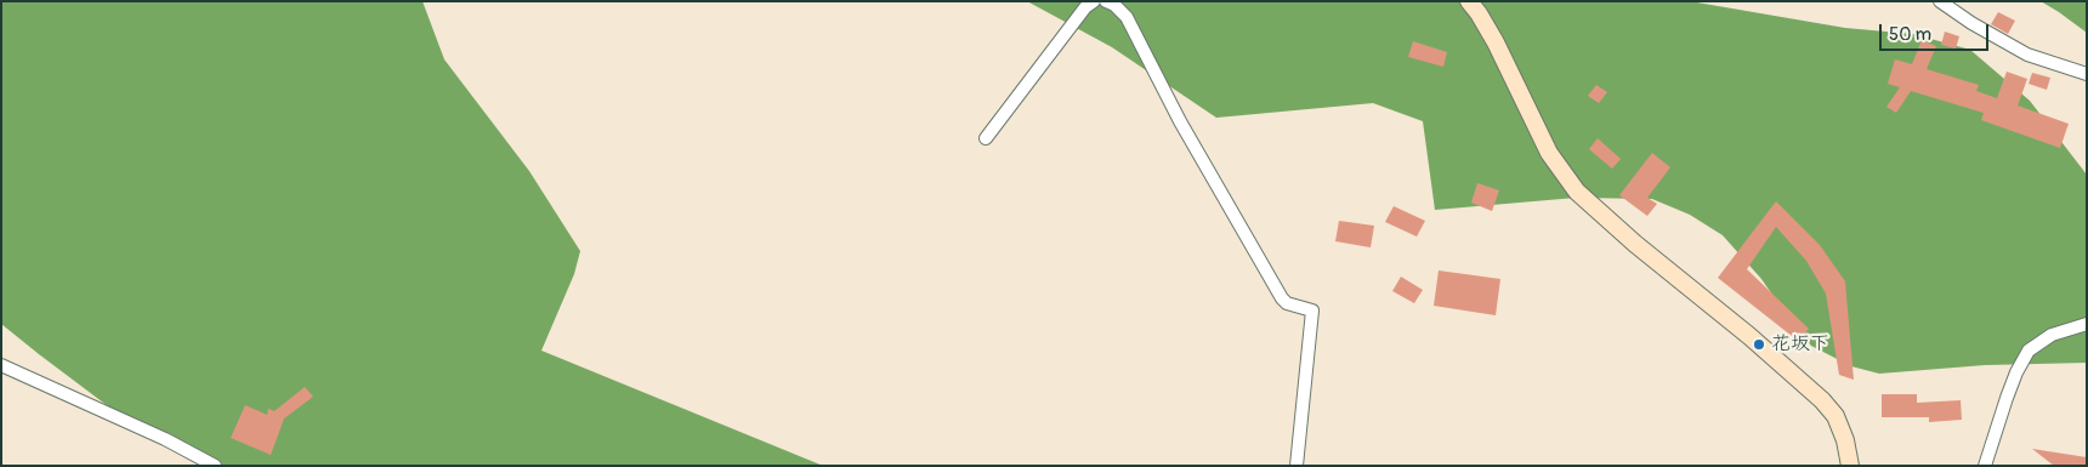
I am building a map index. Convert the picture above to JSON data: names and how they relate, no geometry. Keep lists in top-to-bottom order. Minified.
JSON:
{"places":["花坂下"],"scale_bar":"50 m"}
